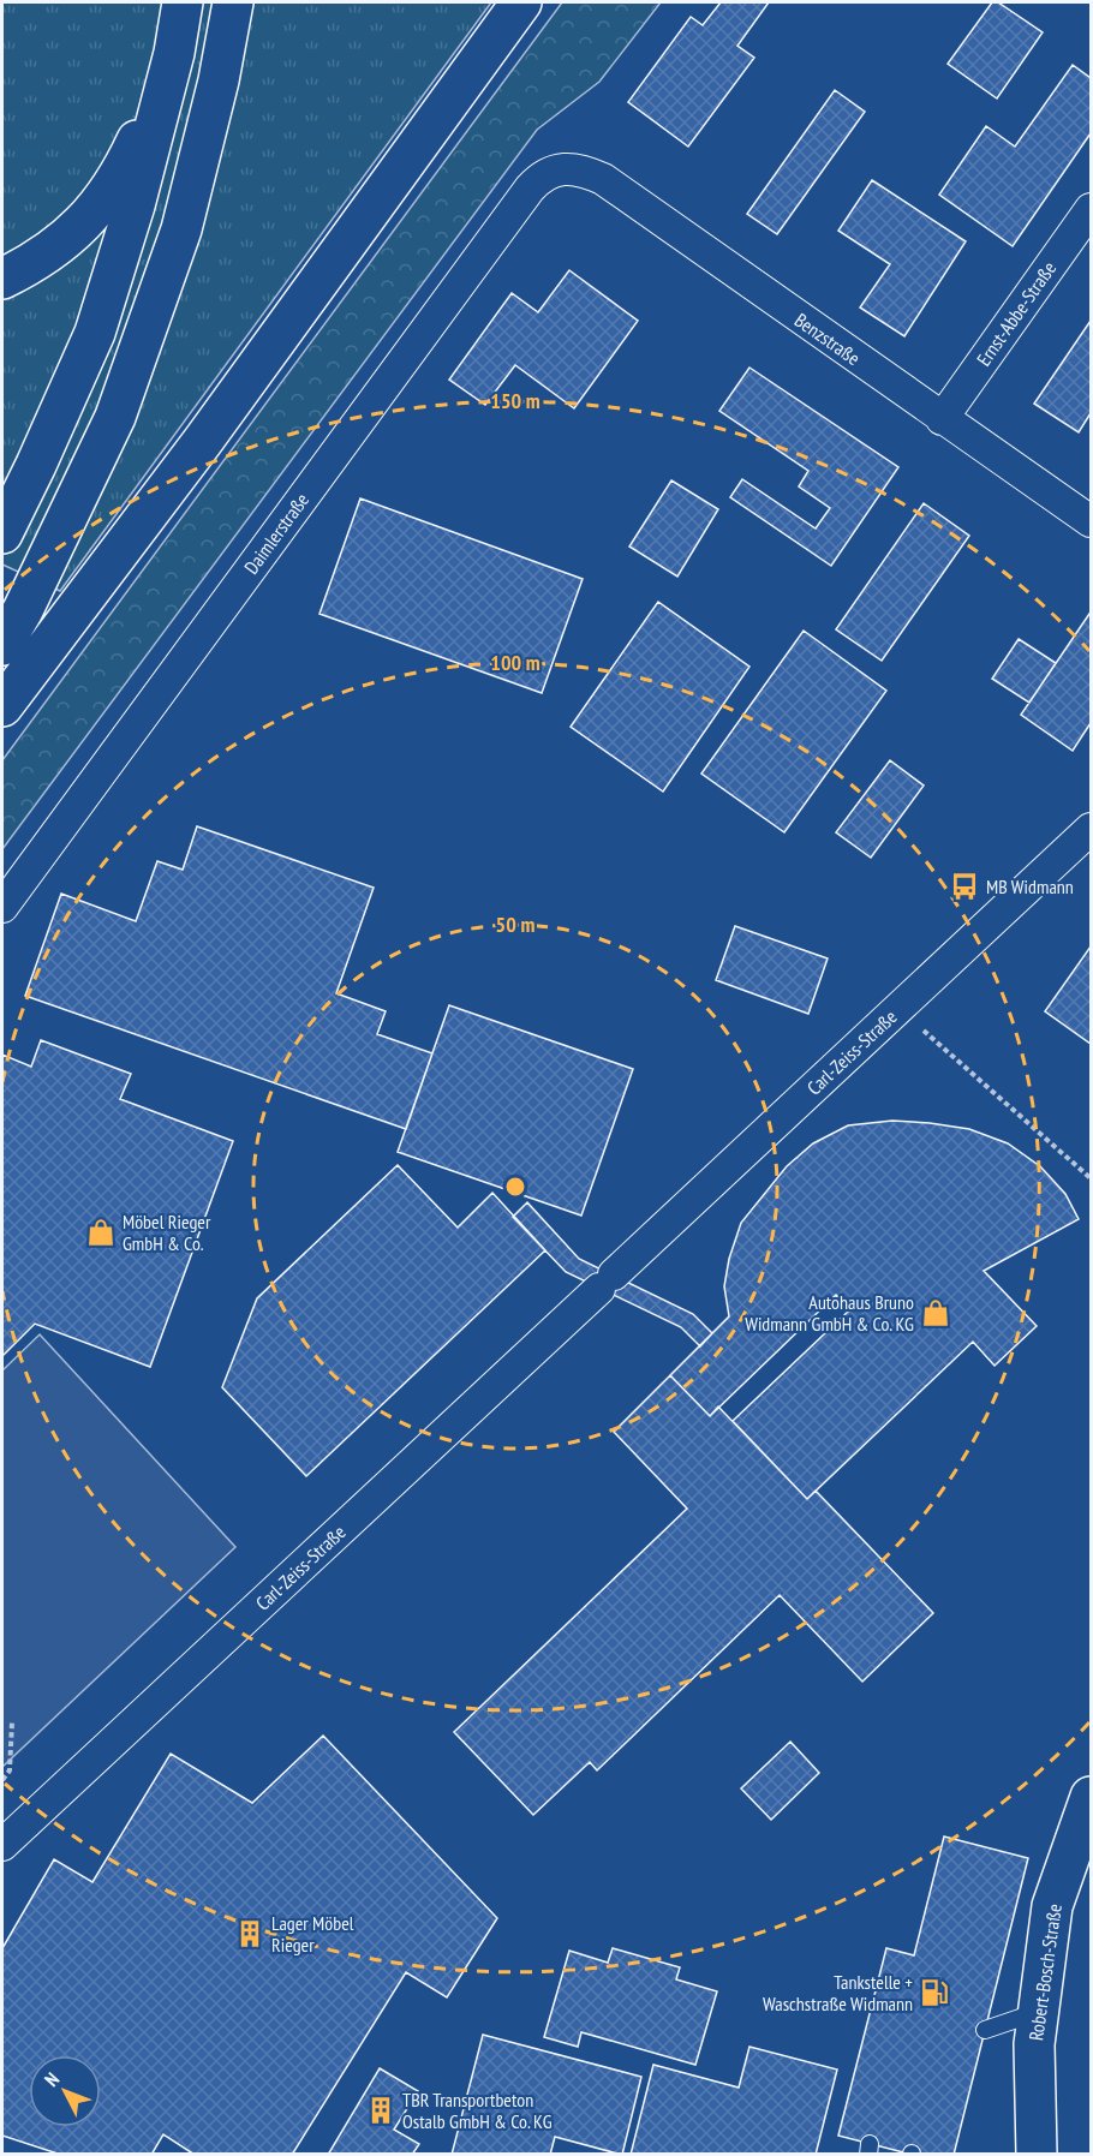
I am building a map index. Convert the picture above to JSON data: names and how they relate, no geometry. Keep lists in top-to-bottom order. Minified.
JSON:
{"streets":{"main road":["Robert-Bosch-Straße"],"street":["Ernst-Abbe-Straße","Benzstraße","Daimlerstraße","Carl-Zeiss-Straße"]},"crossings":[["Ernst-Abbe-Straße","Benzstraße"],["Benzstraße","Daimlerstraße"]],"places":{"bus stop":["MB Widmann"],"shop":["Möbel Rieger GmbH & Co.","Autohaus Bruno Widmann GmbH & Co. KG"],"building":["Lager Möbel Rieger","TBR Transportbeton Ostalb GmbH & Co. KG"],"fuel station":["Tankstelle + Waschstraße Widmann"]},"north":"top left","rings":["150 m","100 m","50 m"]}
